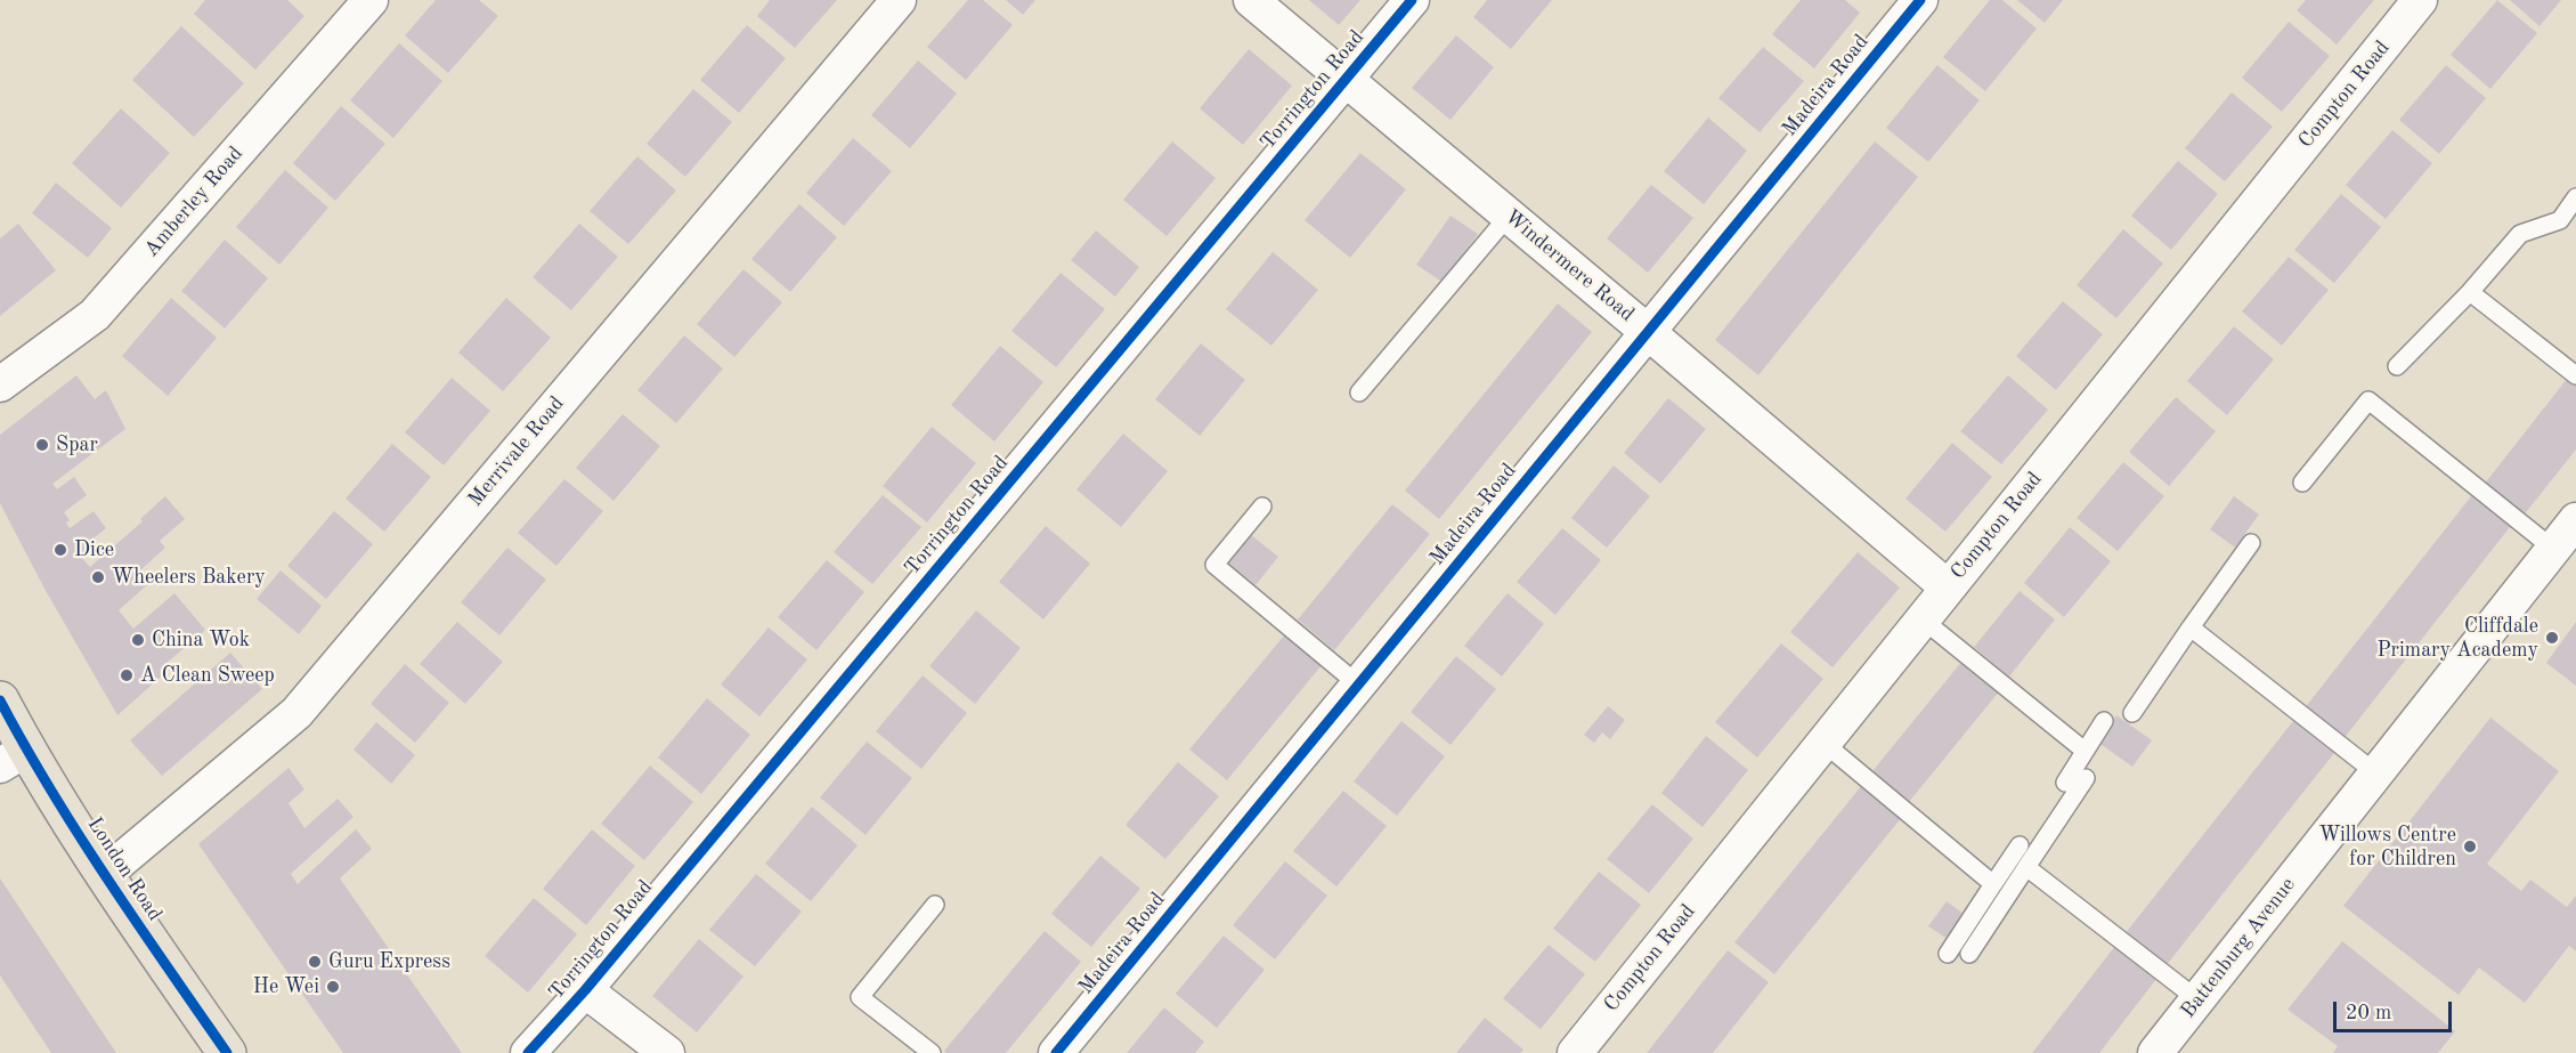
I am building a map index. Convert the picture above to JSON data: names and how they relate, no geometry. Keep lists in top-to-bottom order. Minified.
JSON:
{"streets":{"main road":["London Road"],"street":["Madeira Road","Torrington Road","Compton Road","Amberley Road","Windermere Road","Merrivale Road","Battenburg Avenue"]},"crossings":[["Madeira Road","Windermere Road"],["Torrington Road","Windermere Road"],["Compton Road","Windermere Road"],["Merrivale Road","London Road"]],"places":["Spar","Dice","Wheelers Bakery","Cliffdale Primary Academy","China Wok","A Clean Sweep","Willows Centre for Children","Guru Express","He Wei"],"scale_bar":"20 m"}
